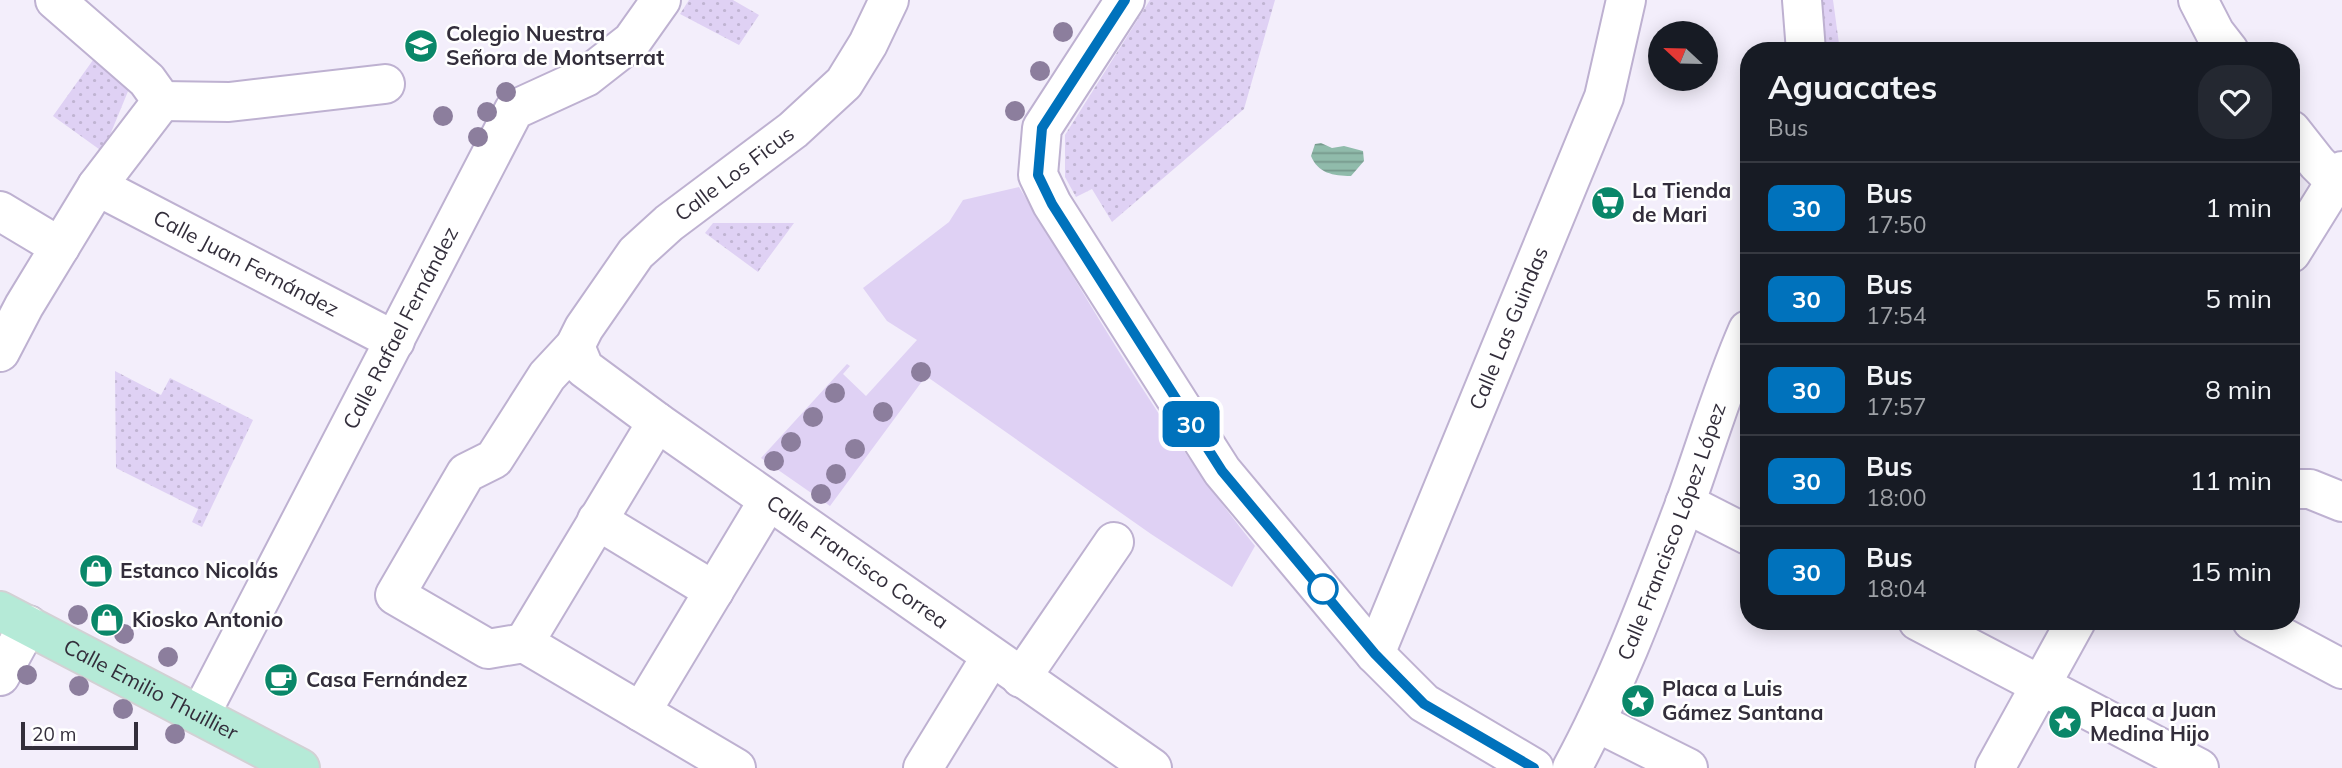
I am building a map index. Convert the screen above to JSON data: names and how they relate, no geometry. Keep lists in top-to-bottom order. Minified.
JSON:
{"streets":{"main road":["Calle Emilio Thuillier"],"street":["Calle Los Ficus","Calle Juan Fernández","Calle Rafael Fernández","Calle Las Guindas","Calle Francisco López López","Calle Francisco Correa"]},"crossings":[["Calle Los Ficus","Calle Francisco Correa"],["Calle Juan Fernández","Calle Rafael Fernández"],["Calle Rafael Fernández","Calle Emilio Thuillier"]],"places":{"school or university":["Colegio Nuestra Señora de Montserrat"],"supermarket":["La Tienda de Mari"],"shop":["Estanco Nicolás","Kiosko Antonio"],"cafe":["Casa Fernández"],"place":["Placa a Luis Gámez Santana","Placa a Juan Medina Hijo"]},"lines":["bus line 30"],"scale_bar":"20 m","north":"left","page":{"on_map":"30","heading":["Aguacates","Bus"],"list":[{"mark":"30","name":"Bus","note":"17:50","value":"1 min"},{"mark":"30","name":"Bus","note":"17:54","value":"5 min"},{"mark":"30","name":"Bus","note":"17:57","value":"8 min"},{"mark":"30","name":"Bus","note":"18:00","value":"11 min"},{"mark":"30","name":"Bus","note":"18:04","value":"15 min"}],"scale":"20 m"}}
